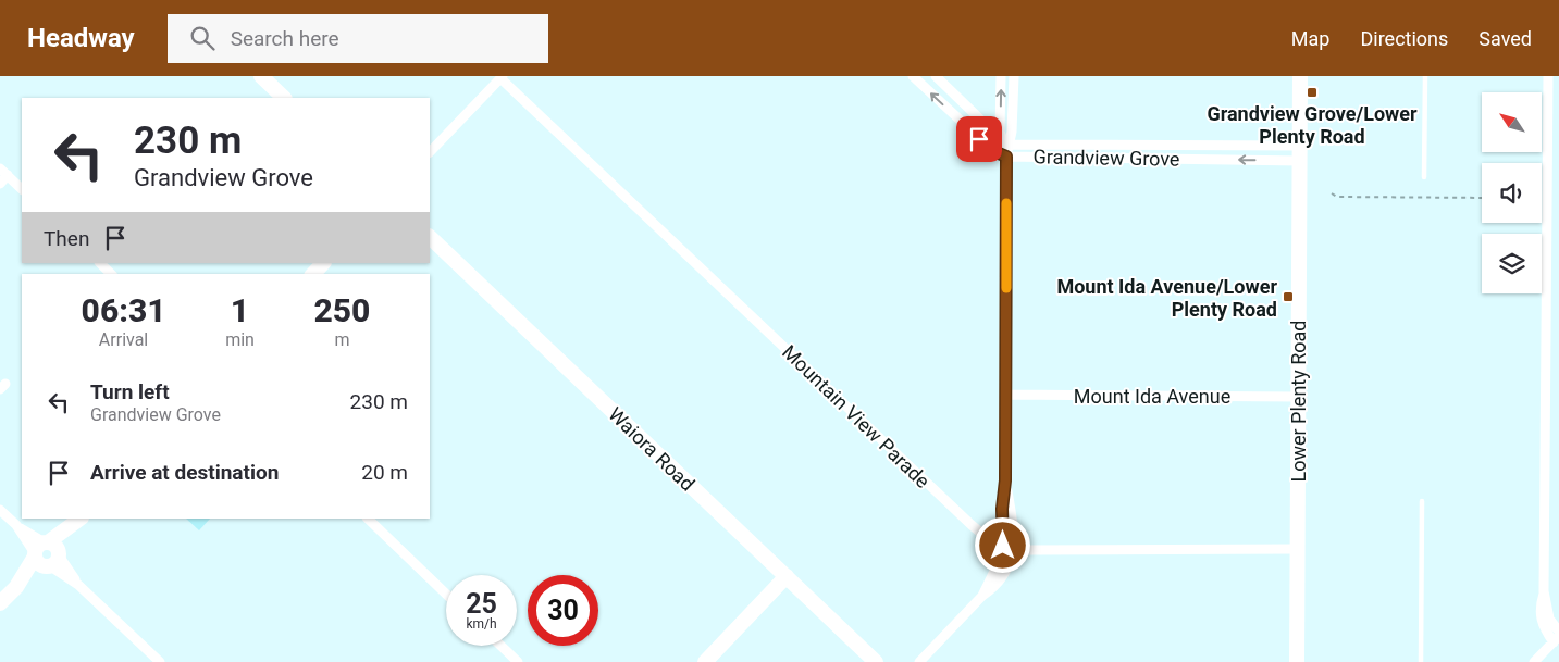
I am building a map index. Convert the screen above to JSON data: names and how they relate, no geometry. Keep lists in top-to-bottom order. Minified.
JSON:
{"streets":{"main road":["Lower Plenty Road","Waiora Road"],"street":["Grandview Grove","Mount Ida Avenue","Mountain View Parade"]},"crossings":[["Grandview Grove","Lower Plenty Road"],["Mount Ida Avenue","Lower Plenty Road"],["Lower Plenty Road","Mountain View Parade"]],"places":{"transit":["Grandview Grove/Lower Plenty Road","Mount Ida Avenue/Lower Plenty Road"]},"north":"top left","page":{"header":"Headway","search":"Search here","nav":["Map","Directions","Saved"],"turn":["230 m","Grandview Grove"],"then":"Then","eta":["06:31","Arrival","1","min","250","m"],"list":[{"name":"Turn left","note":"Grandview Grove","value":"230 m"},{"name":"Arrive at destination","value":"20 m"}],"speed":"25 km/h","limit":"30"}}
